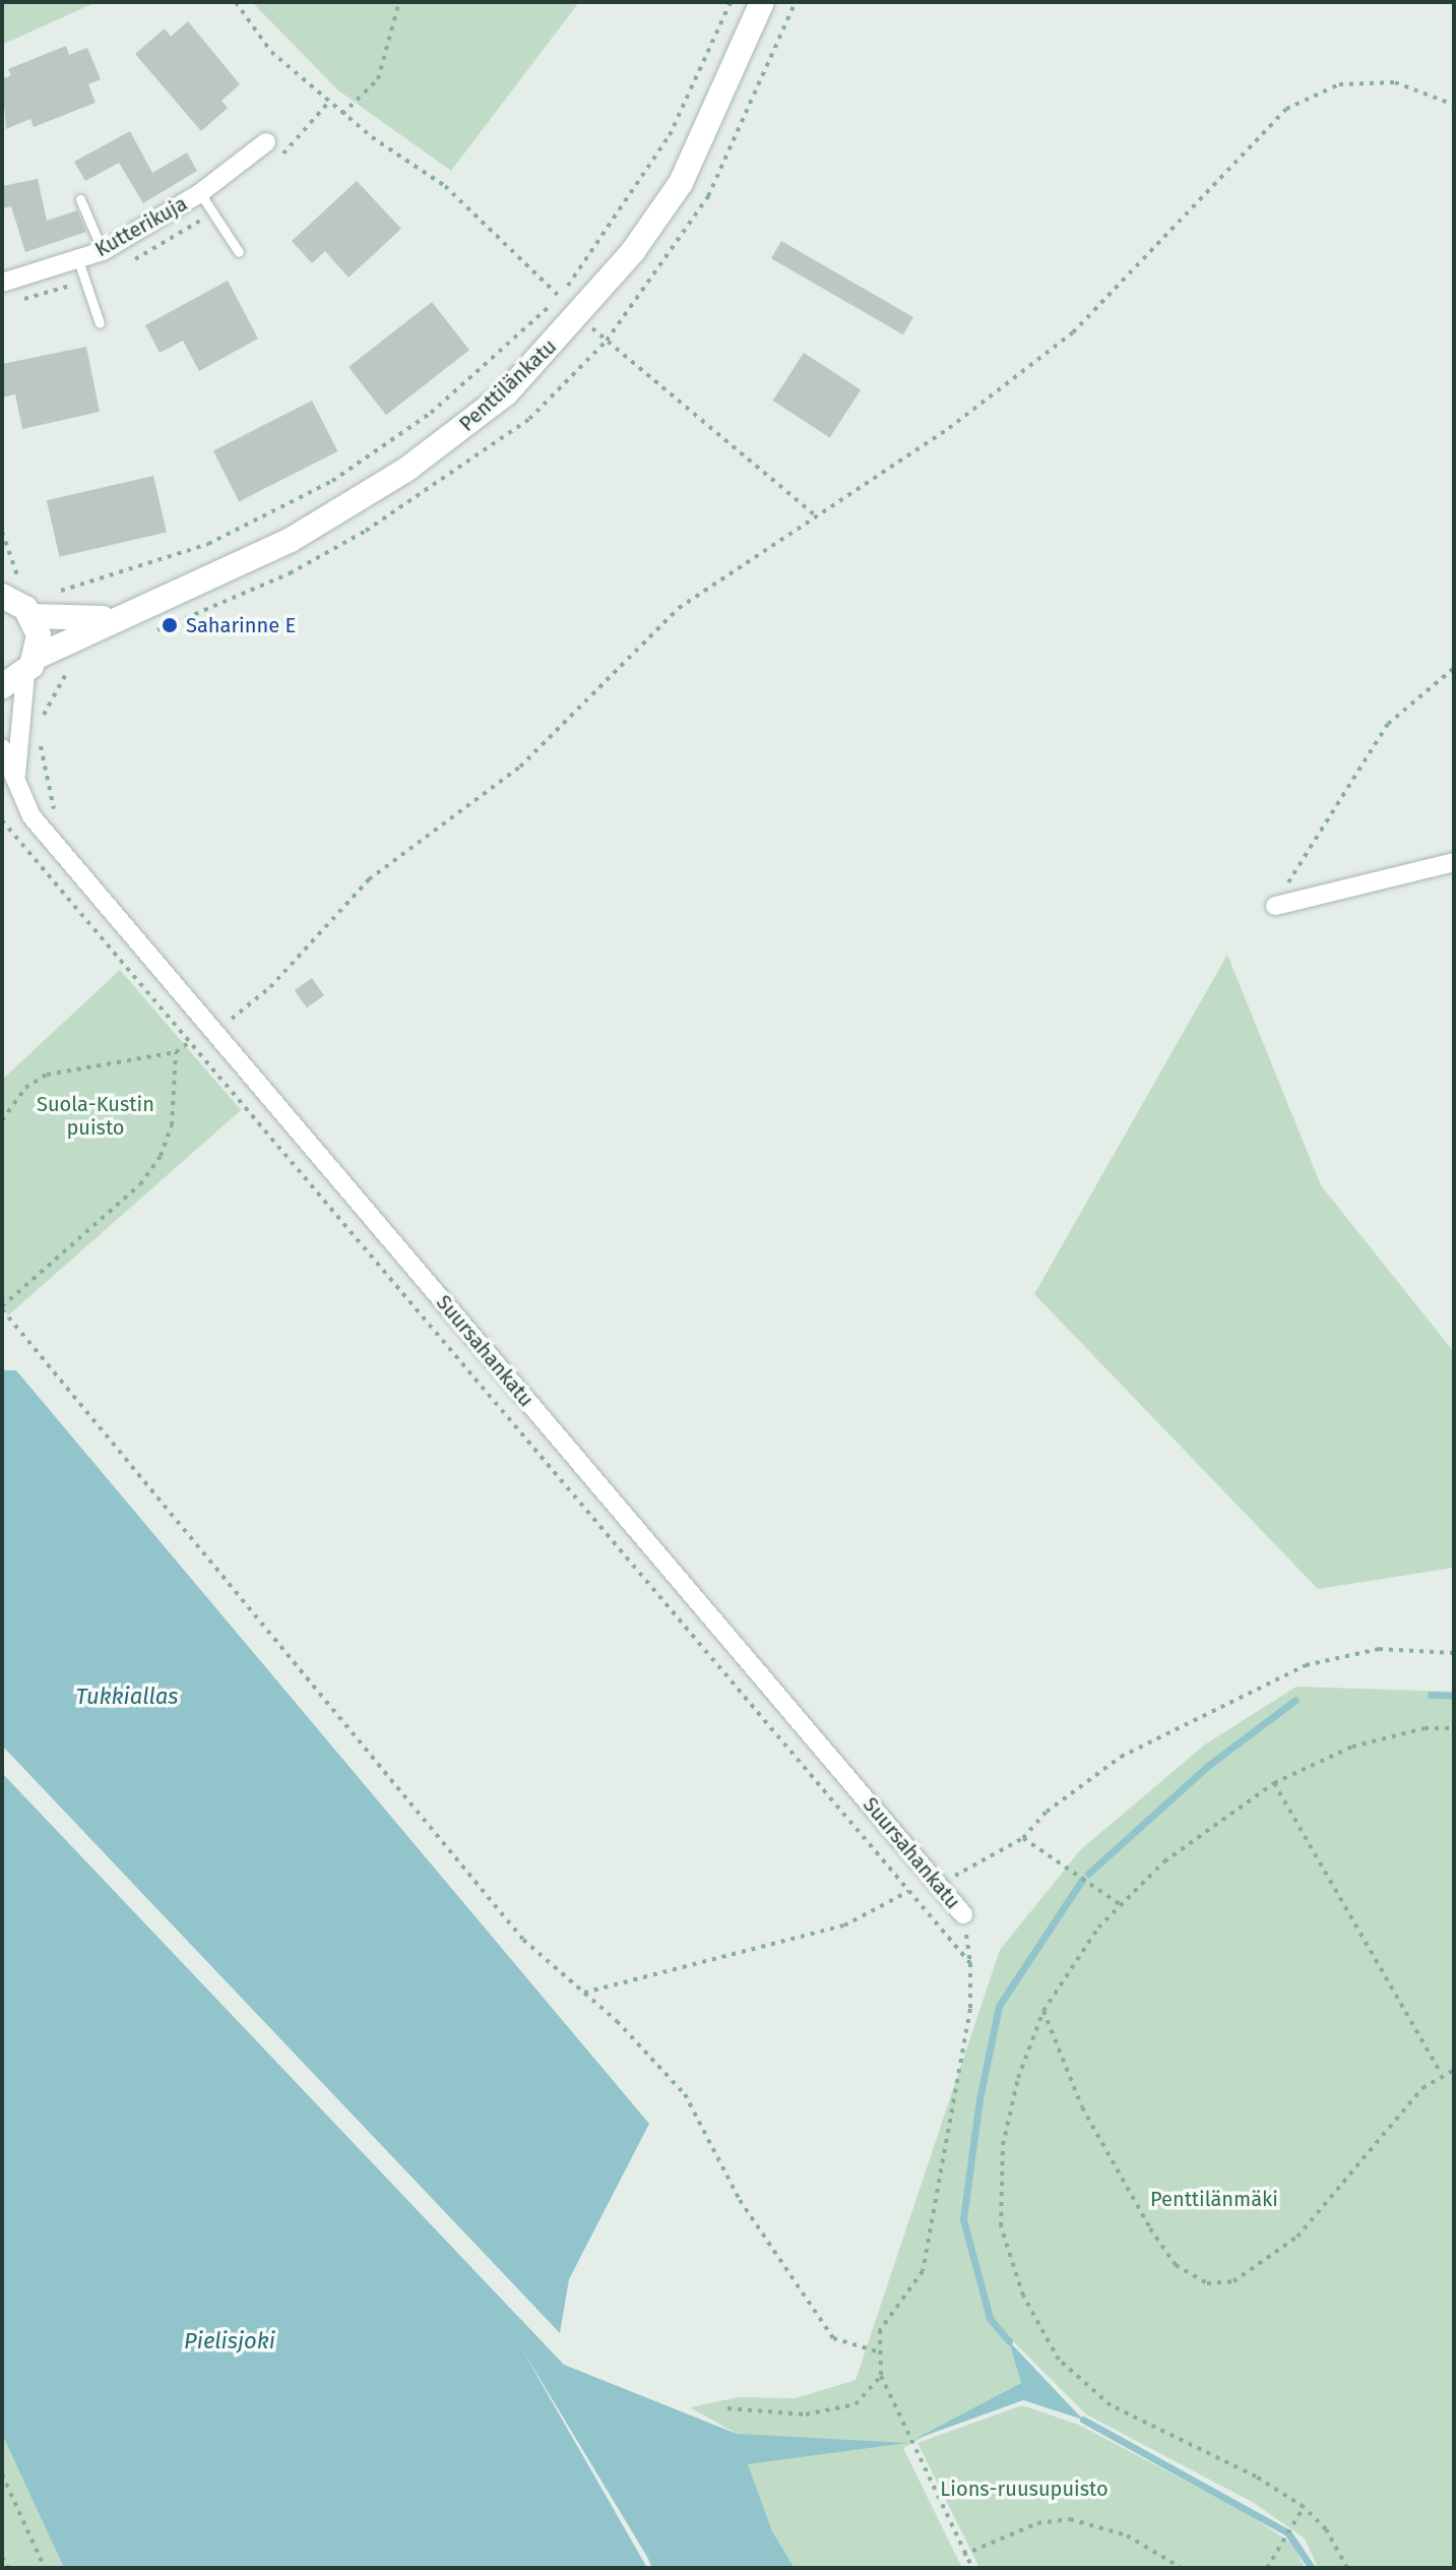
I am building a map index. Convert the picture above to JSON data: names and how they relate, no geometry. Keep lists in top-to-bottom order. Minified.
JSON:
{"streets":{"street":["Kutterikuja","Penttilänkatu","Suursahankatu"]},"water":["Tukkiallas","Pielisjoki"],"parks":["Suola-Kustin puisto","Penttilänmäki","Lions-ruusupuisto"],"places":["Saharinne E"]}
